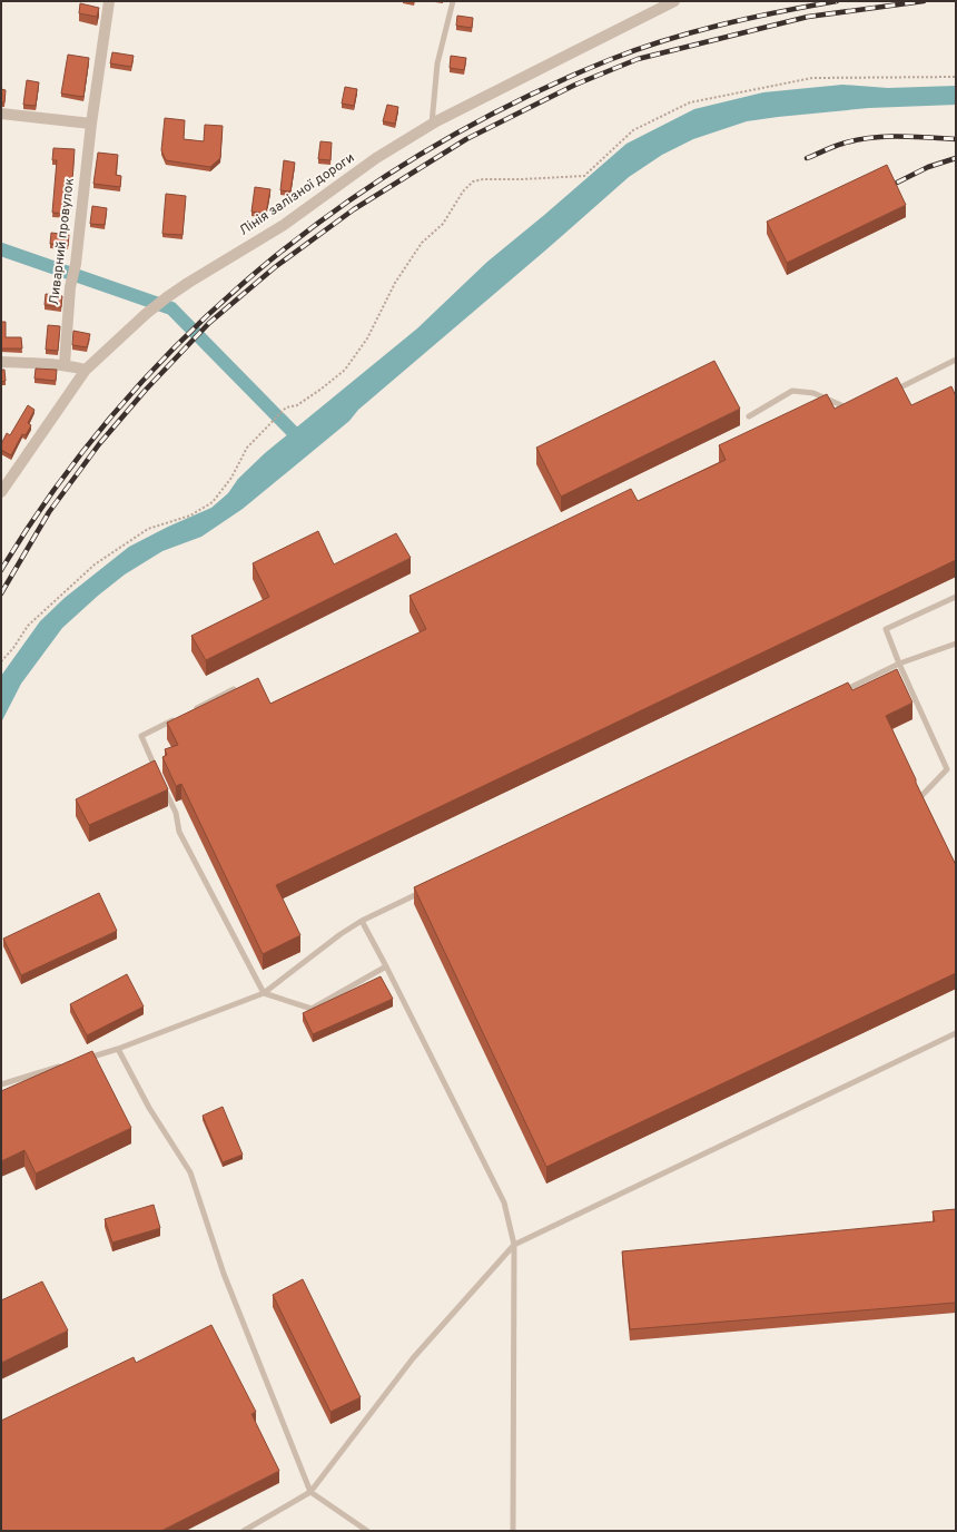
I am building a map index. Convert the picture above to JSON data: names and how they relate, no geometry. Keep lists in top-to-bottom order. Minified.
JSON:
{"streets":{"street":["Лінія залізної дороги","Ливарний провулок"]}}
